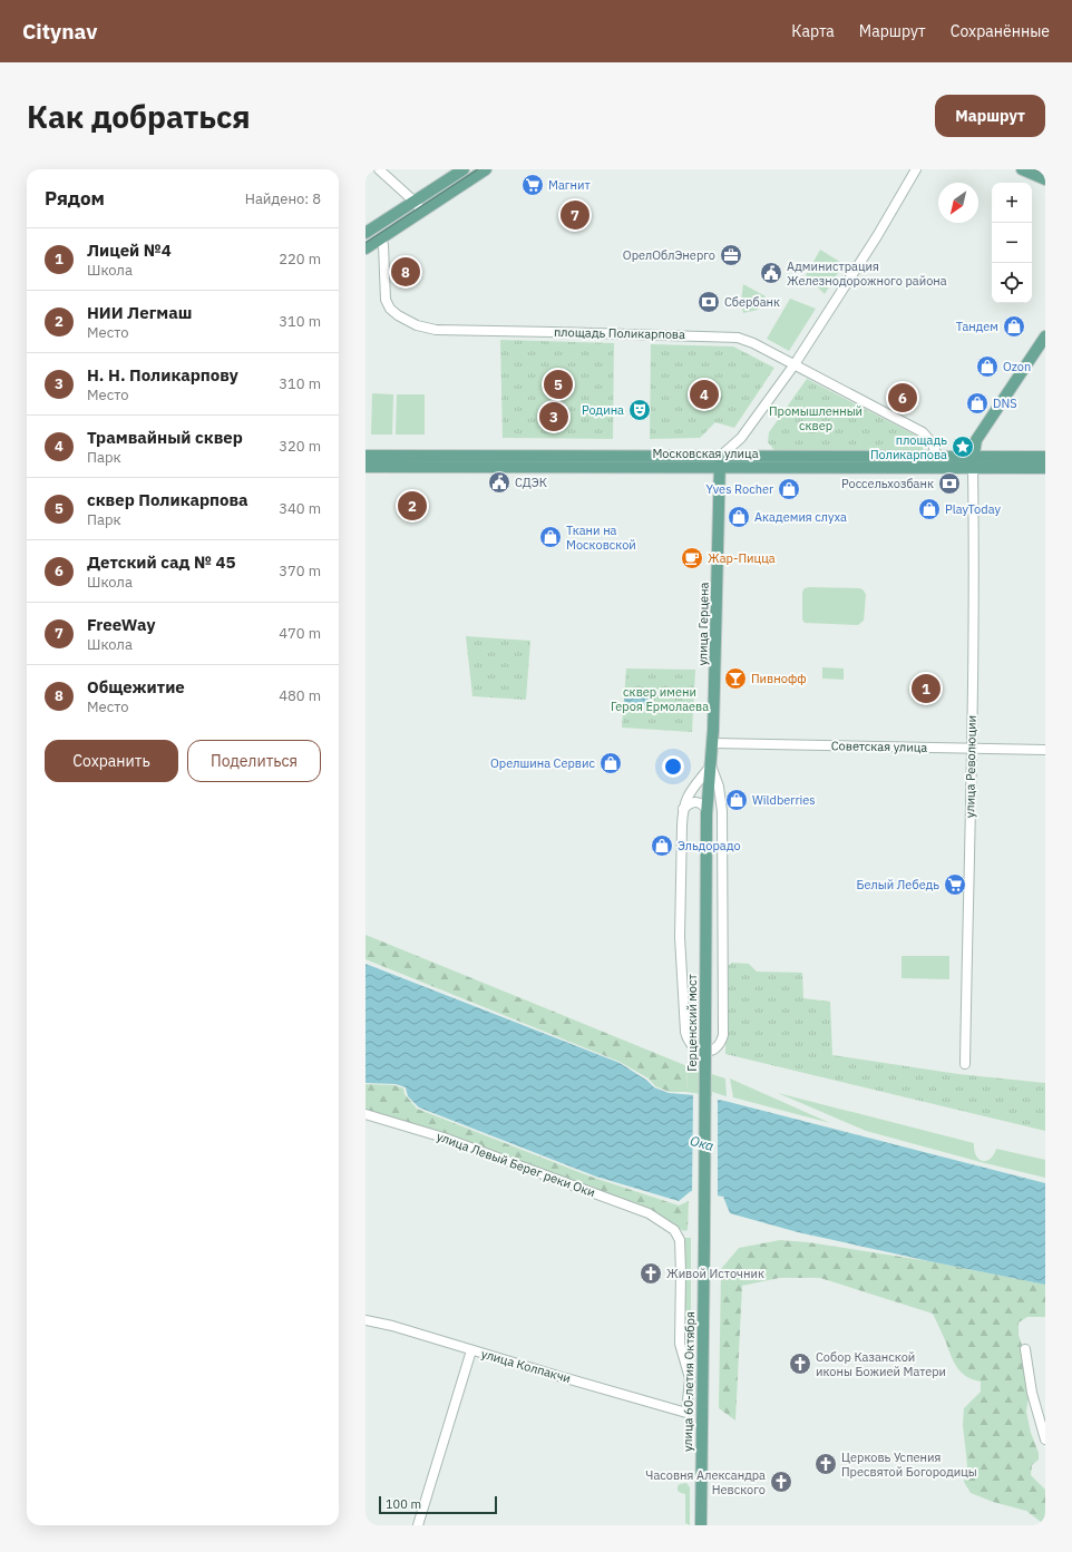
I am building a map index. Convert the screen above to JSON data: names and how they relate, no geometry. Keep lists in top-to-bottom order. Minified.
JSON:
{"streets":{"main road":["Московская улица","улица Герцена","Герценский мост","улица 60-летия Октября"],"street":["площадь Поликарпова","Советская улица","улица Революции","улица Левый Берег реки Оки","улица Колпакчи"]},"crossings":[["площадь Поликарпова","Московская улица"],["Московская улица","улица Герцена"],["Московская улица","улица Революции"],["улица Герцена","Советская улица"],["улица Герцена","Герценский мост"],["Советская улица","улица Революции"],["Герценский мост","улица 60-летия Октября"],["улица Левый Берег реки Оки","улица Колпакчи"]],"water":["Ока"],"parks":["Промышленный сквер","сквер имени Героя Ермолаева"],"places":{"supermarket":["Магнит","Белый Лебедь"],"office":["ОрелОблЭнерго"],"public building":["Администрация Железнодорожного района","СДЭК"],"bank":["Сбербанк","Россельхозбанк"],"shop":["Тандем","Ozon","DNS","Yves Rocher","PlayToday","Академия слуха","Ткани на Московской","Орелшина Сервис","Wildberries","Эльдорадо"],"theatre":["Родина"],"place":["площадь Поликарпова"],"cafe":["Жар-Пицца"],"bar":["Пивнофф"],"church":["Живой Источник","Собор Казанской иконы Божией Матери","Церковь Успения Пресвятой Богородицы","Часовня Александра Невского"]},"scale_bar":"100 m","north":"bottom left","page":{"header":"Citynav","nav":["Карта","Маршрут","Сохранённые"],"buttons":["Маршрут",["Сохранить","Поделиться"]],"title":"Как добраться","heading":["Рядом","Найдено: 8"],"map_buttons":["+","−"],"pins":["7","8","5","4","6","3","2","1"],"list":[{"mark":"1","name":"Лицей №4","note":"Школа","value":"220 m"},{"mark":"2","name":"НИИ Легмаш","note":"Место","value":"310 m"},{"mark":"3","name":"Н. Н. Поликарпову","note":"Место","value":"310 m"},{"mark":"4","name":"Трамвайный сквер","note":"Парк","value":"320 m"},{"mark":"5","name":"сквер Поликарпова","note":"Парк","value":"340 m"},{"mark":"6","name":"Детский сад № 45","note":"Школа","value":"370 m"},{"mark":"7","name":"FreeWay","note":"Школа","value":"470 m"},{"mark":"8","name":"Общежитие","note":"Место","value":"480 m"}],"scale":"100 m"}}
